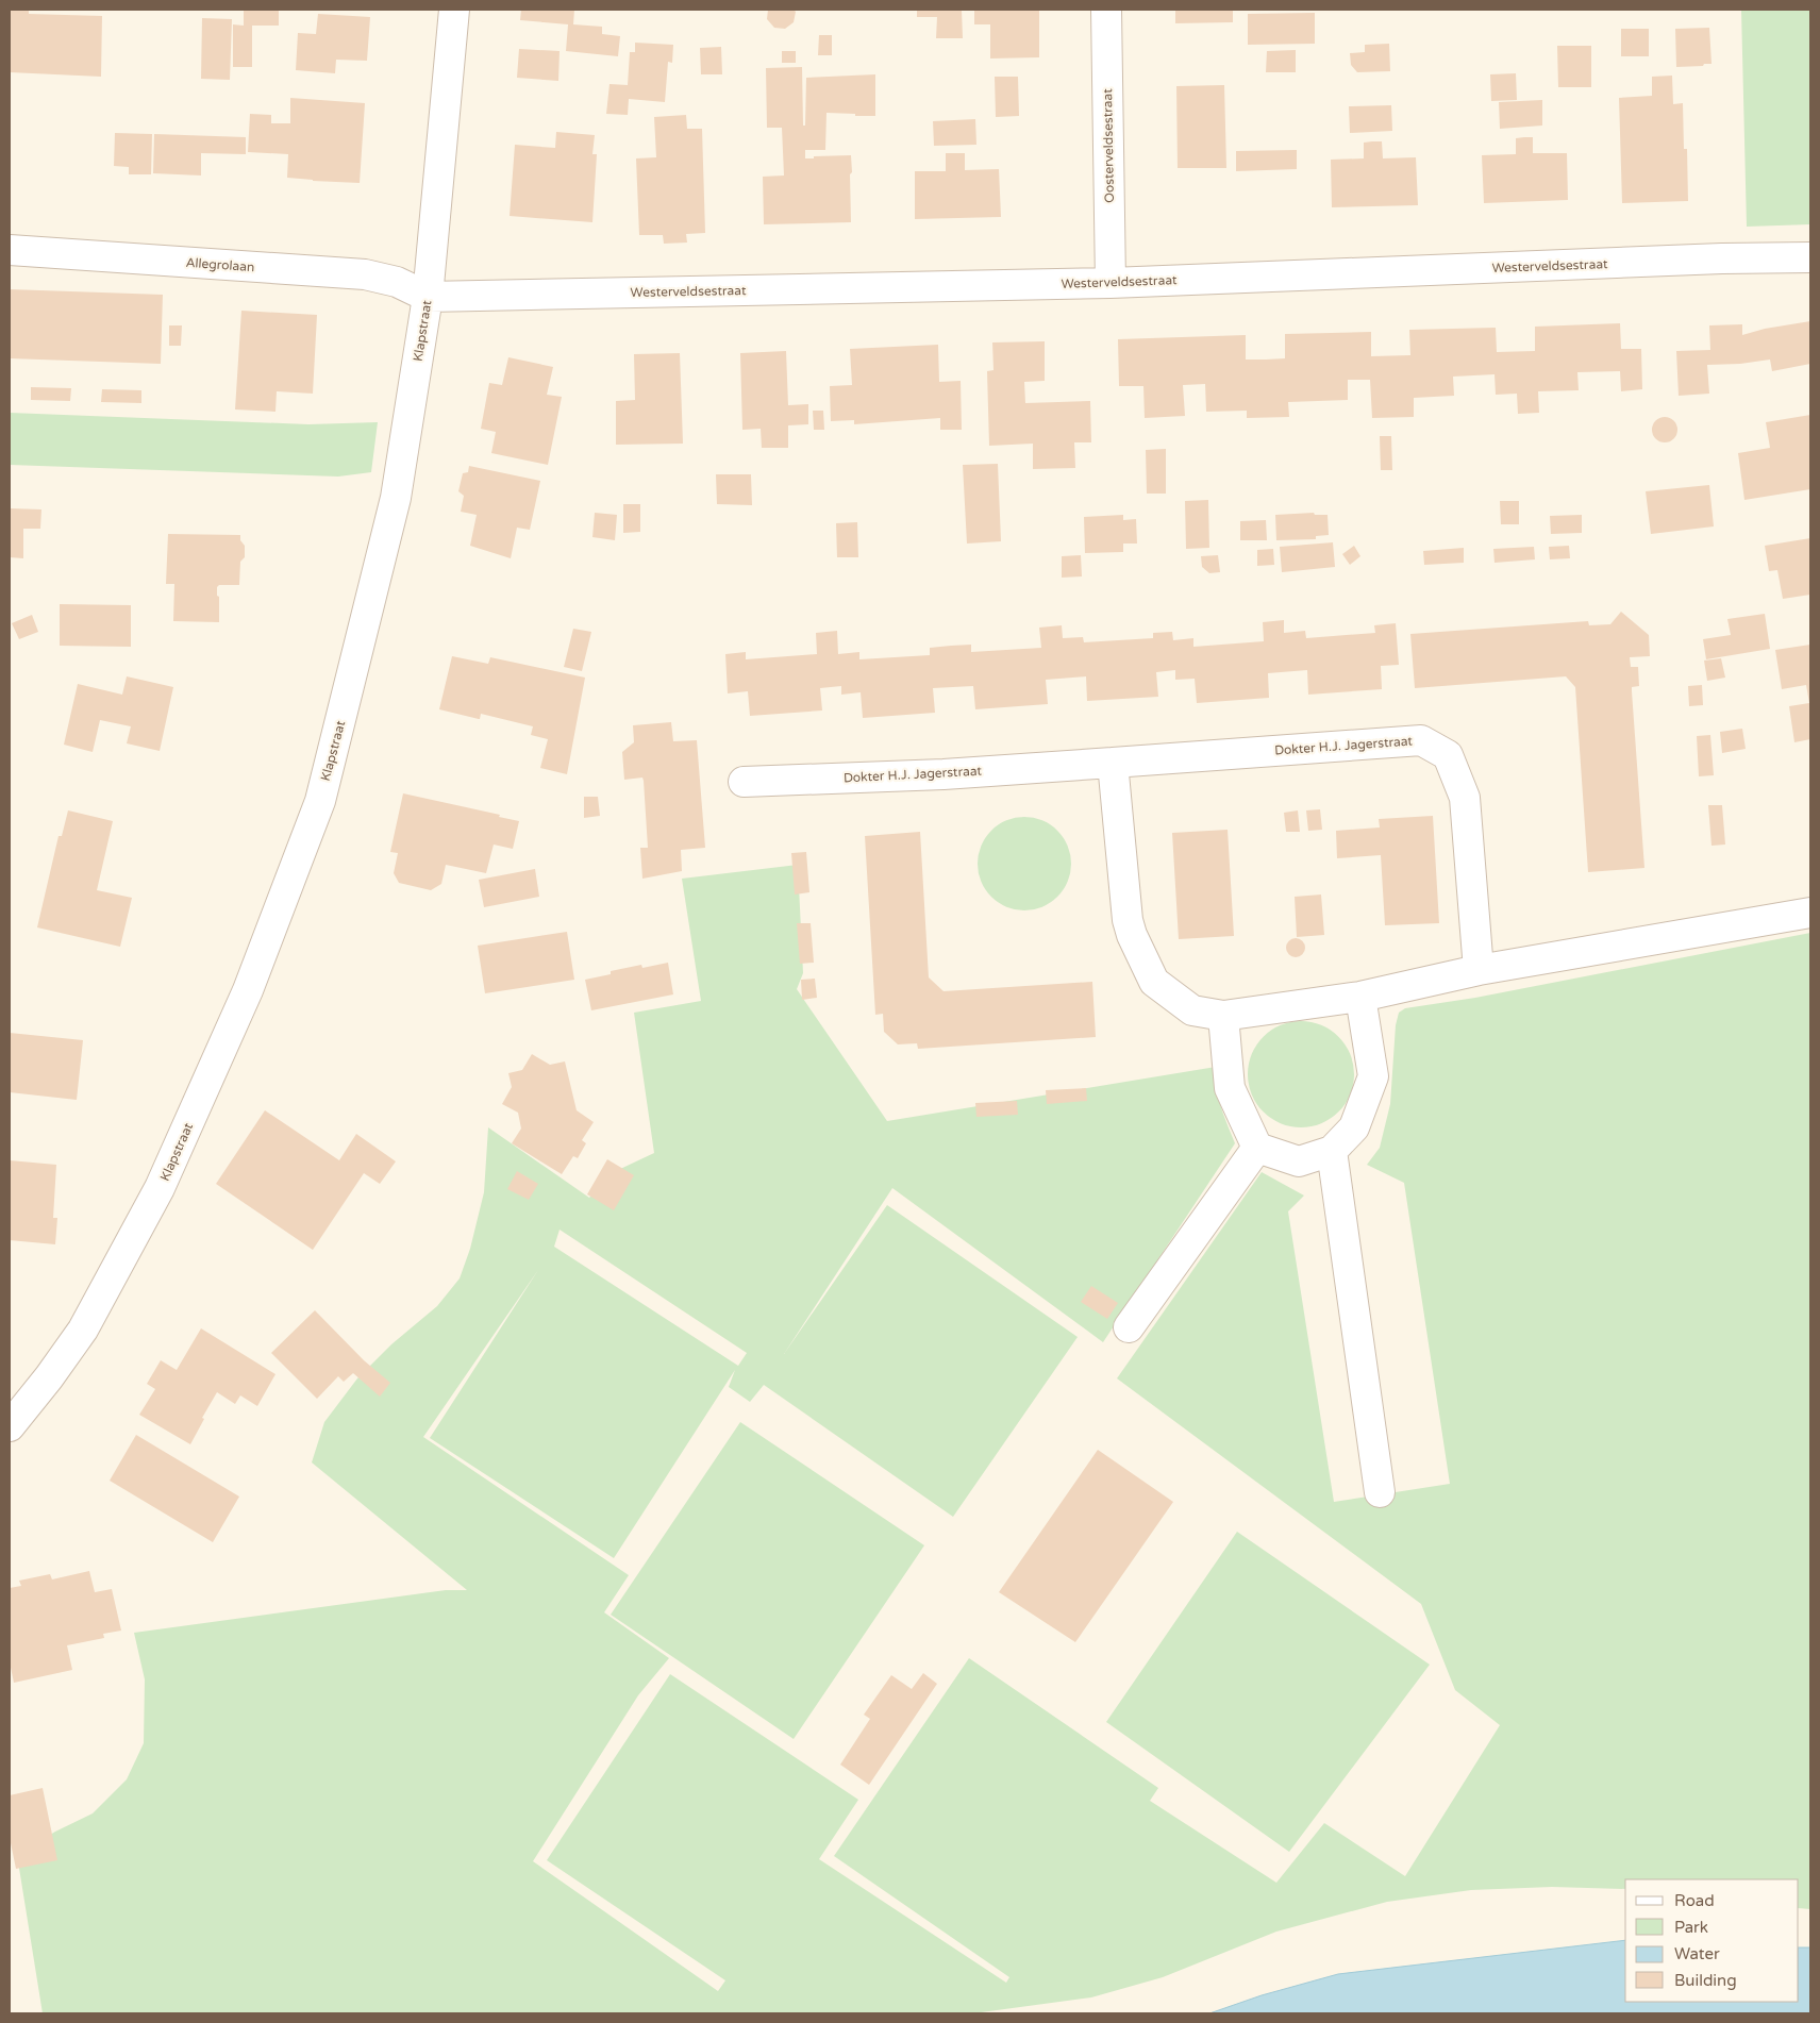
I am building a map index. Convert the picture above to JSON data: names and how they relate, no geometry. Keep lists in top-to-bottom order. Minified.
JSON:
{"streets":{"street":["Oosterveldsestraat","Allegrolaan","Westerveldsestraat","Klapstraat","Dokter H.J. Jagerstraat"]},"crossings":[["Oosterveldsestraat","Westerveldsestraat"],["Allegrolaan","Westerveldsestraat"],["Allegrolaan","Klapstraat"],["Westerveldsestraat","Klapstraat"]],"legend":["Road","Park","Water","Building"]}
